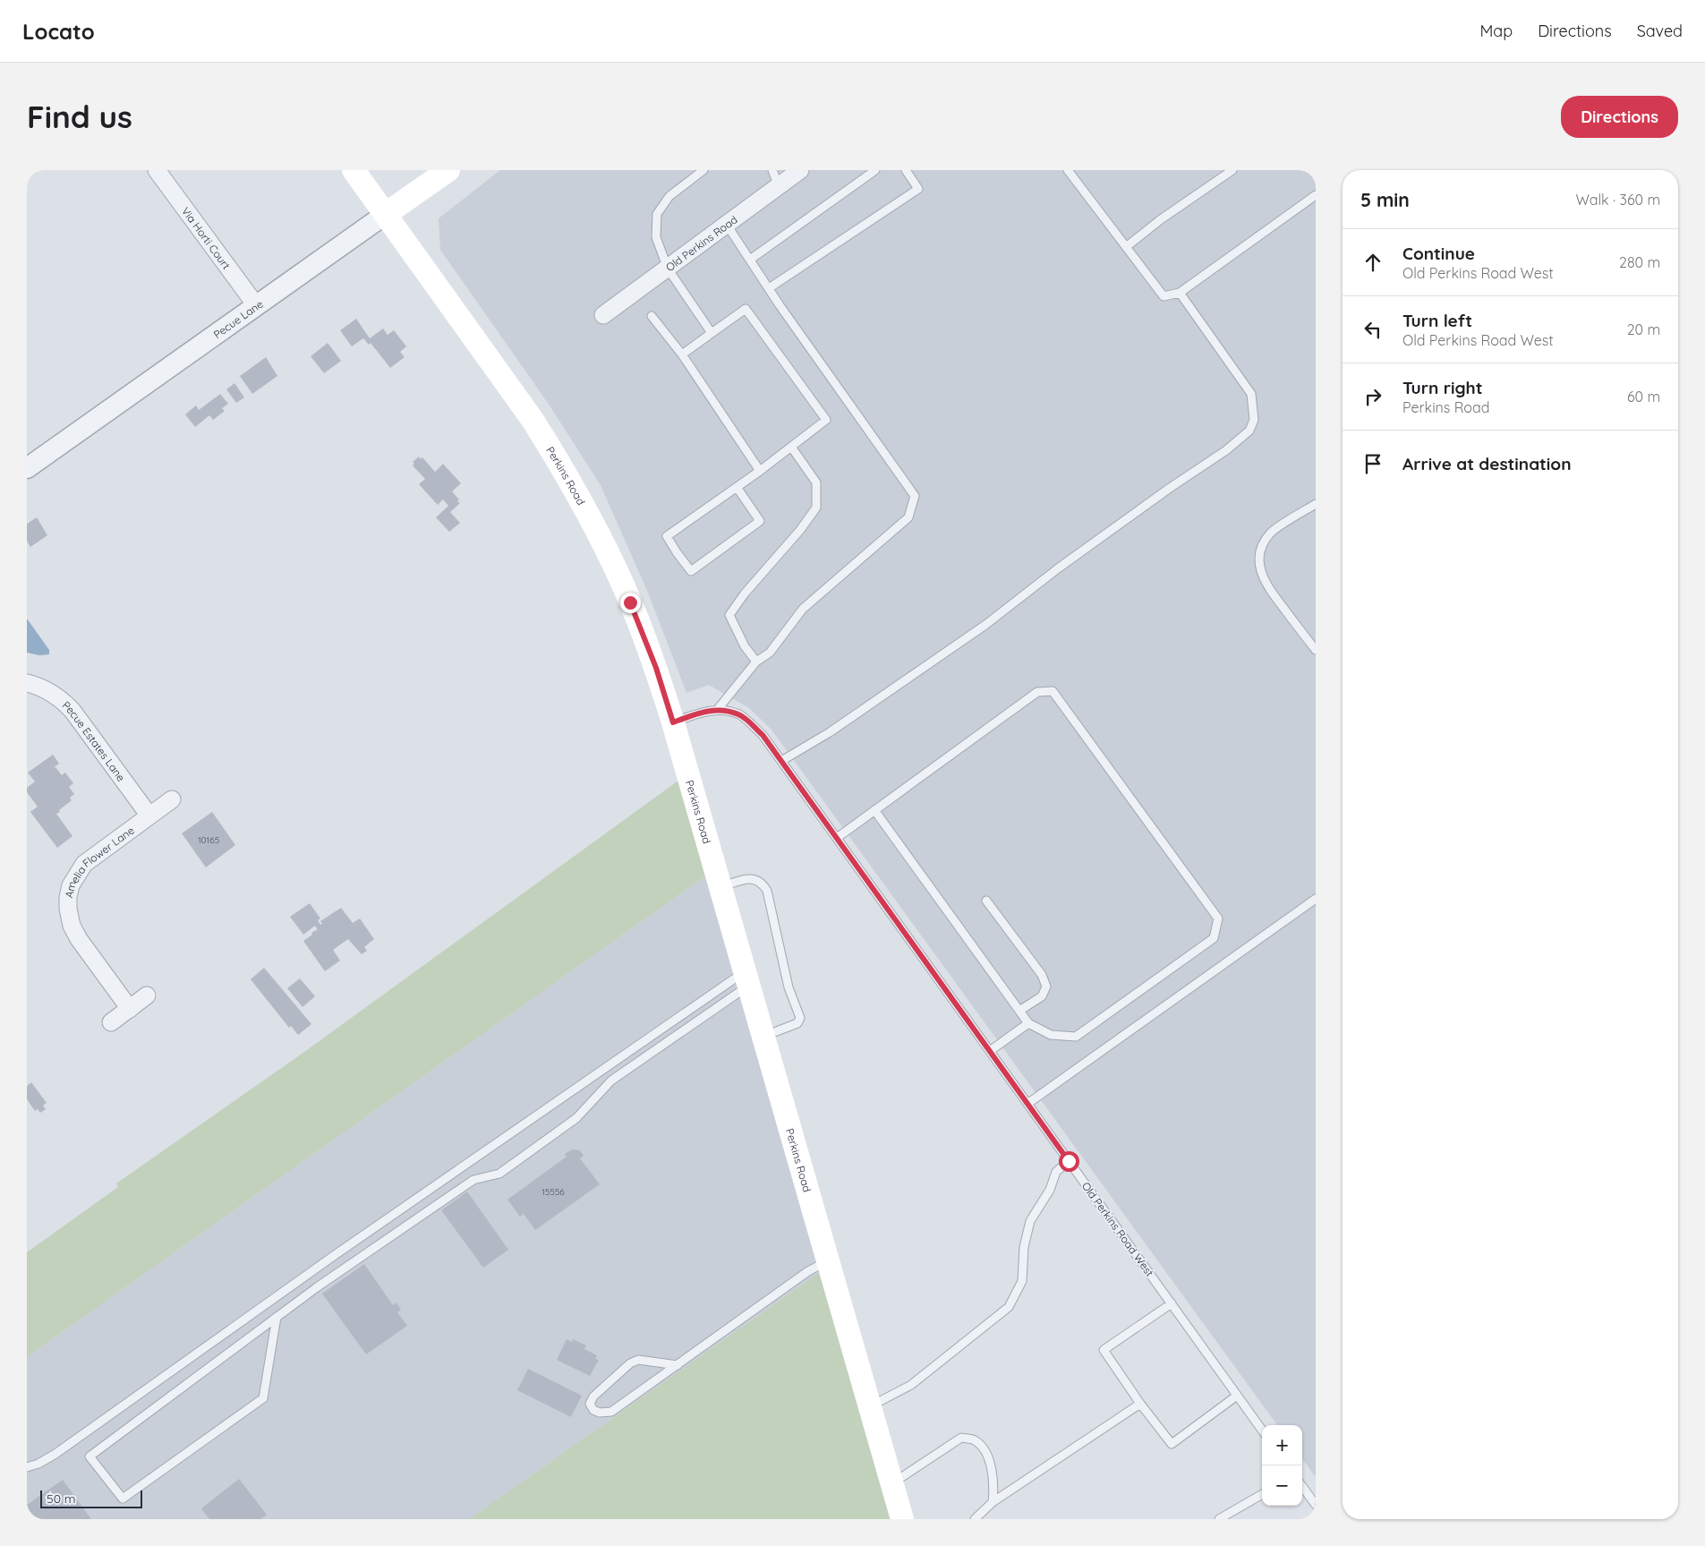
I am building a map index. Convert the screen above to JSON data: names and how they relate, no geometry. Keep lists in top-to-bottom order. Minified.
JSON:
{"streets":{"main road":["Pecue Lane","Perkins Road"],"street":["Via Horti Court","Old Perkins Road","Pecue Estates Lane","Amelia Flower Lane"],"lane":["Old Perkins Road West"]},"crossings":[["Via Horti Court","Pecue Lane"],["Pecue Lane","Perkins Road"],["Perkins Road","Old Perkins Road West"],["Pecue Estates Lane","Amelia Flower Lane"]],"house_numbers":["10165","15556"],"scale_bar":"50 m","page":{"header":"Locato","nav":["Map","Directions","Saved"],"buttons":"Directions","title":"Find us","heading":["5 min","Walk · 360 m"],"list":[["Continue","Old Perkins Road West","280 m"],["Turn left","Old Perkins Road West","20 m"],["Turn right","Perkins Road","60 m"],"Arrive at destination"],"map_buttons":["+","−"],"scale":"50 m"}}
